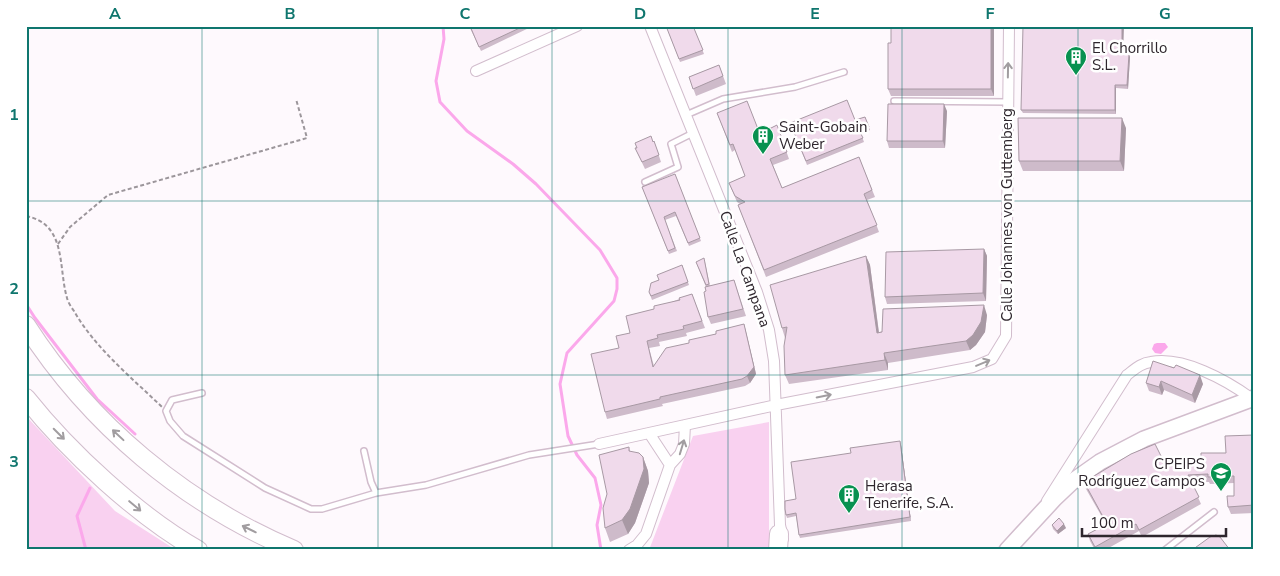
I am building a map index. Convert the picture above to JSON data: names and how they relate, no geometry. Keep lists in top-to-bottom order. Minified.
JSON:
{"streets":{"street":["Calle Johannes von Guttemberg","Calle La Campana"]},"crossings":[["Calle Johannes von Guttemberg","Calle La Campana"]],"places":{"building":["El Chorrillo S.L.","Saint-Gobain Weber","Herasa Tenerife, S.A."],"school or university":["CPEIPS Rodríguez Campos"]},"scale_bar":"100 m","grid":{"columns":["A","B","C","D","E","F","G"],"rows":["1","2","3"]}}
